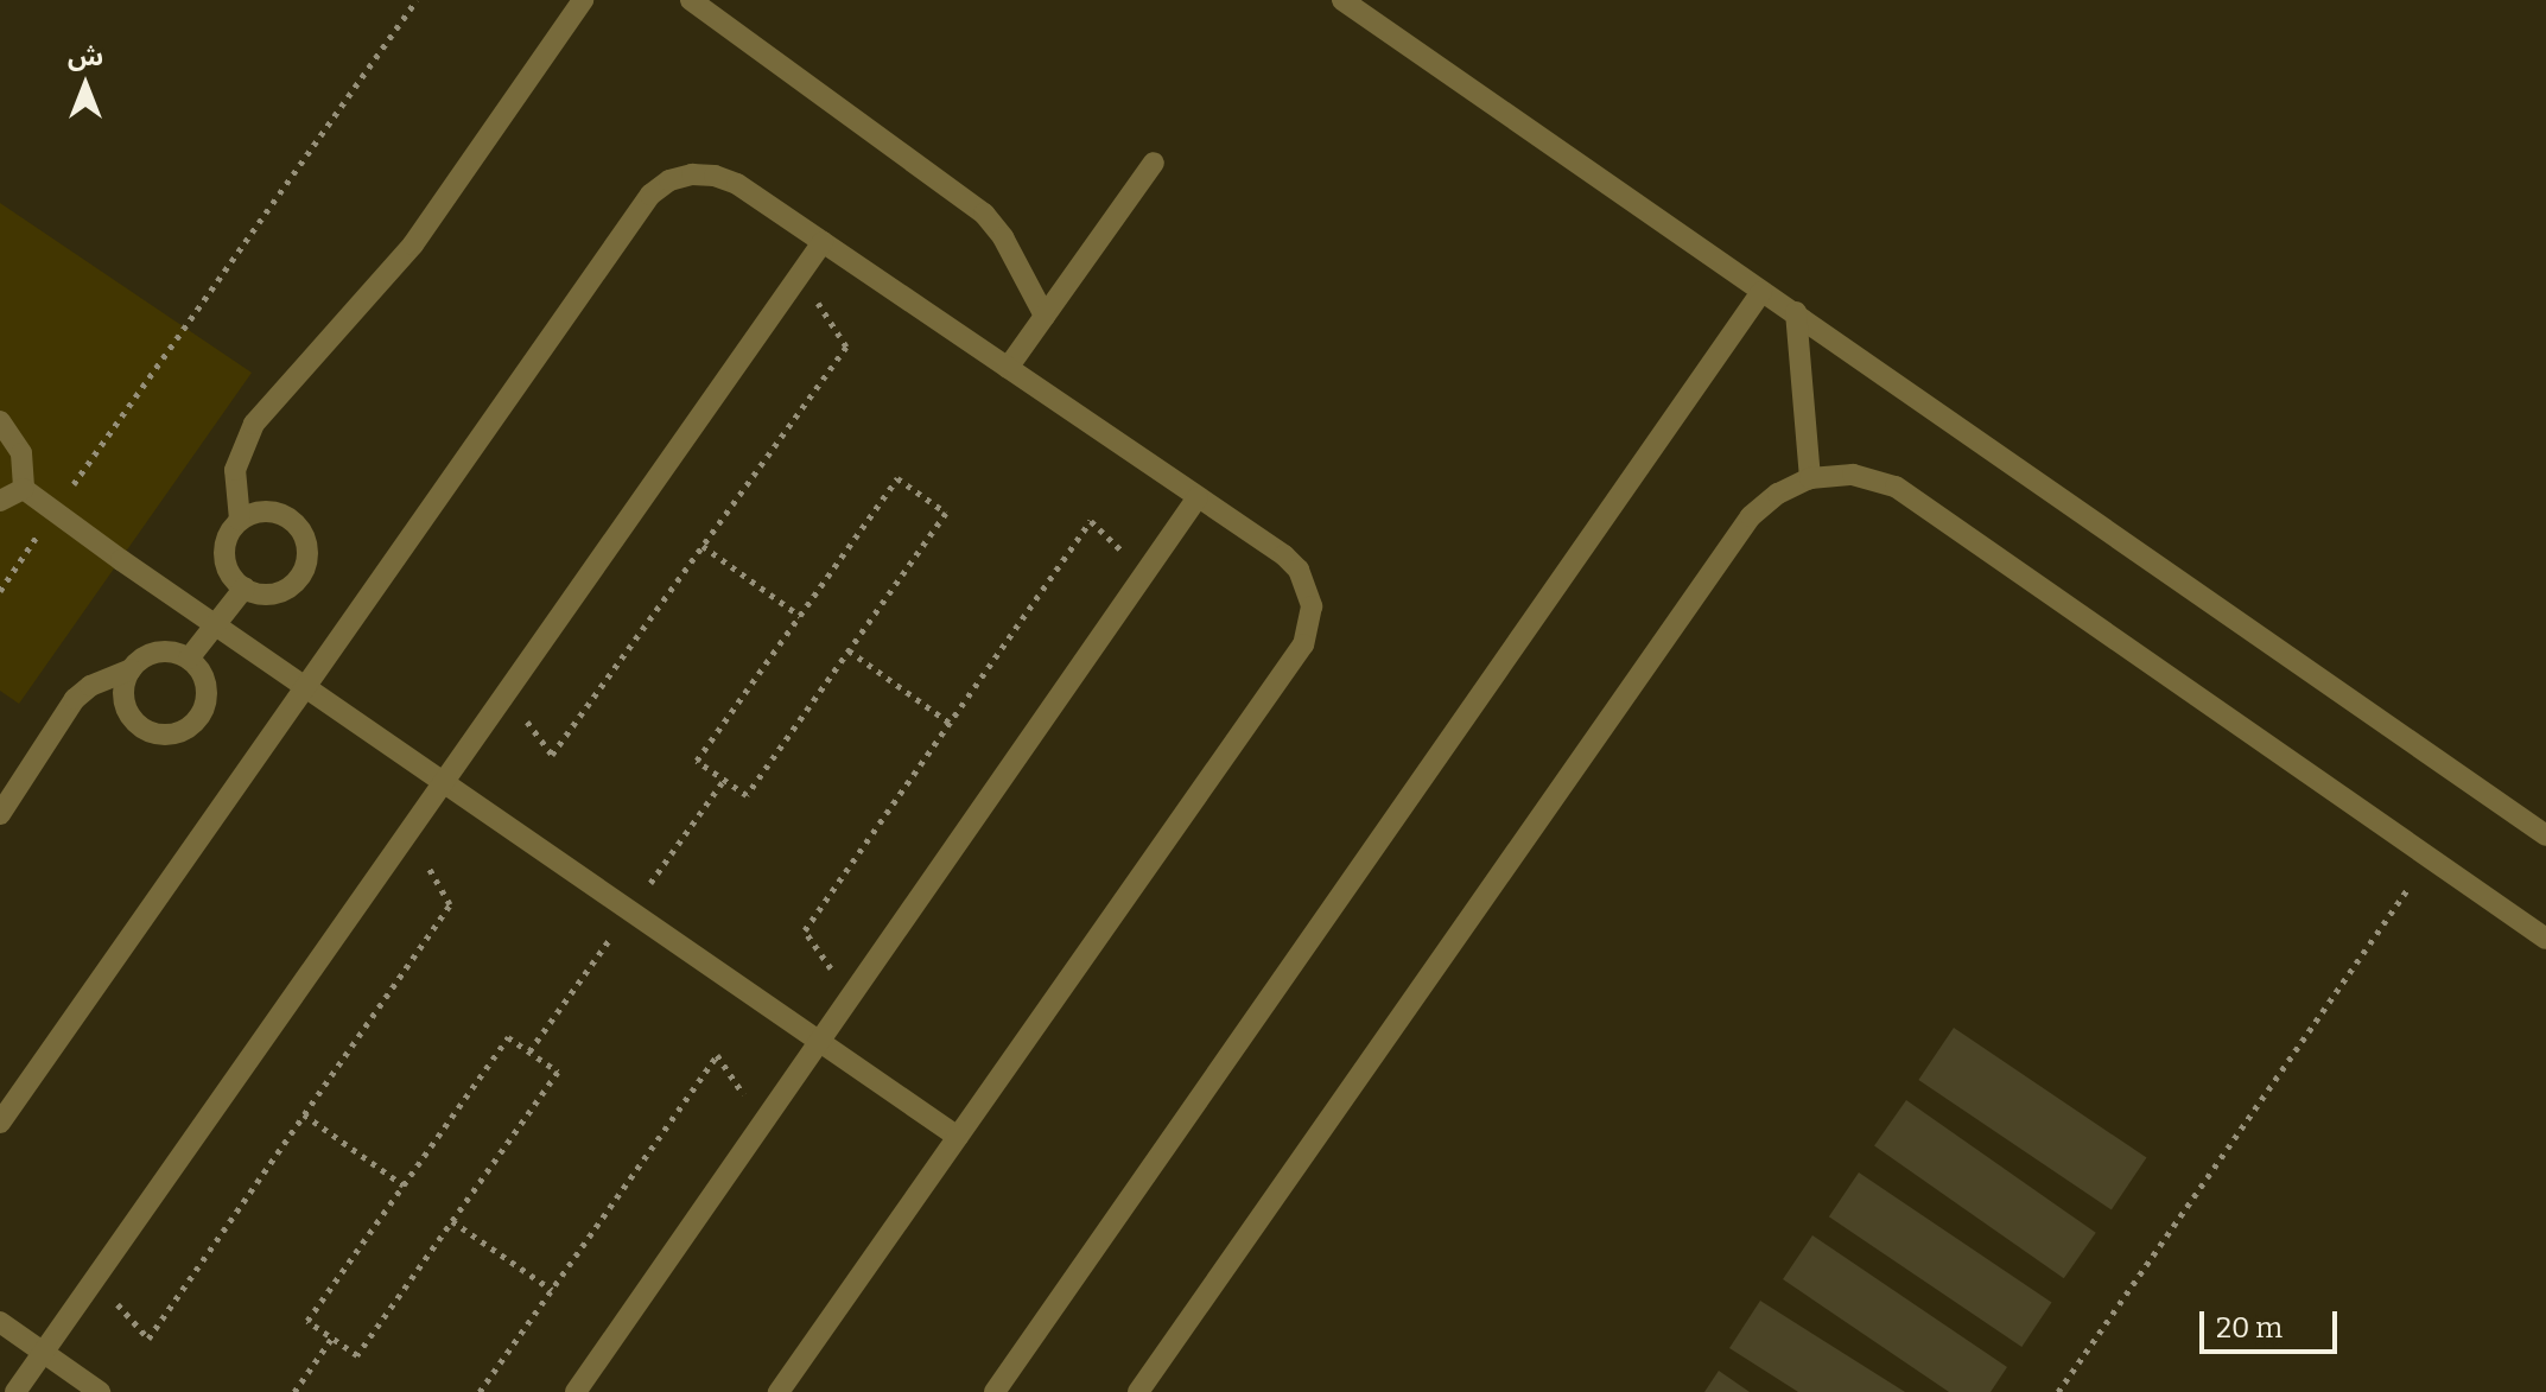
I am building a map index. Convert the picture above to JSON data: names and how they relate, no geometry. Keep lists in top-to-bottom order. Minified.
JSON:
{"scale_bar":"20 m","north":"top"}
